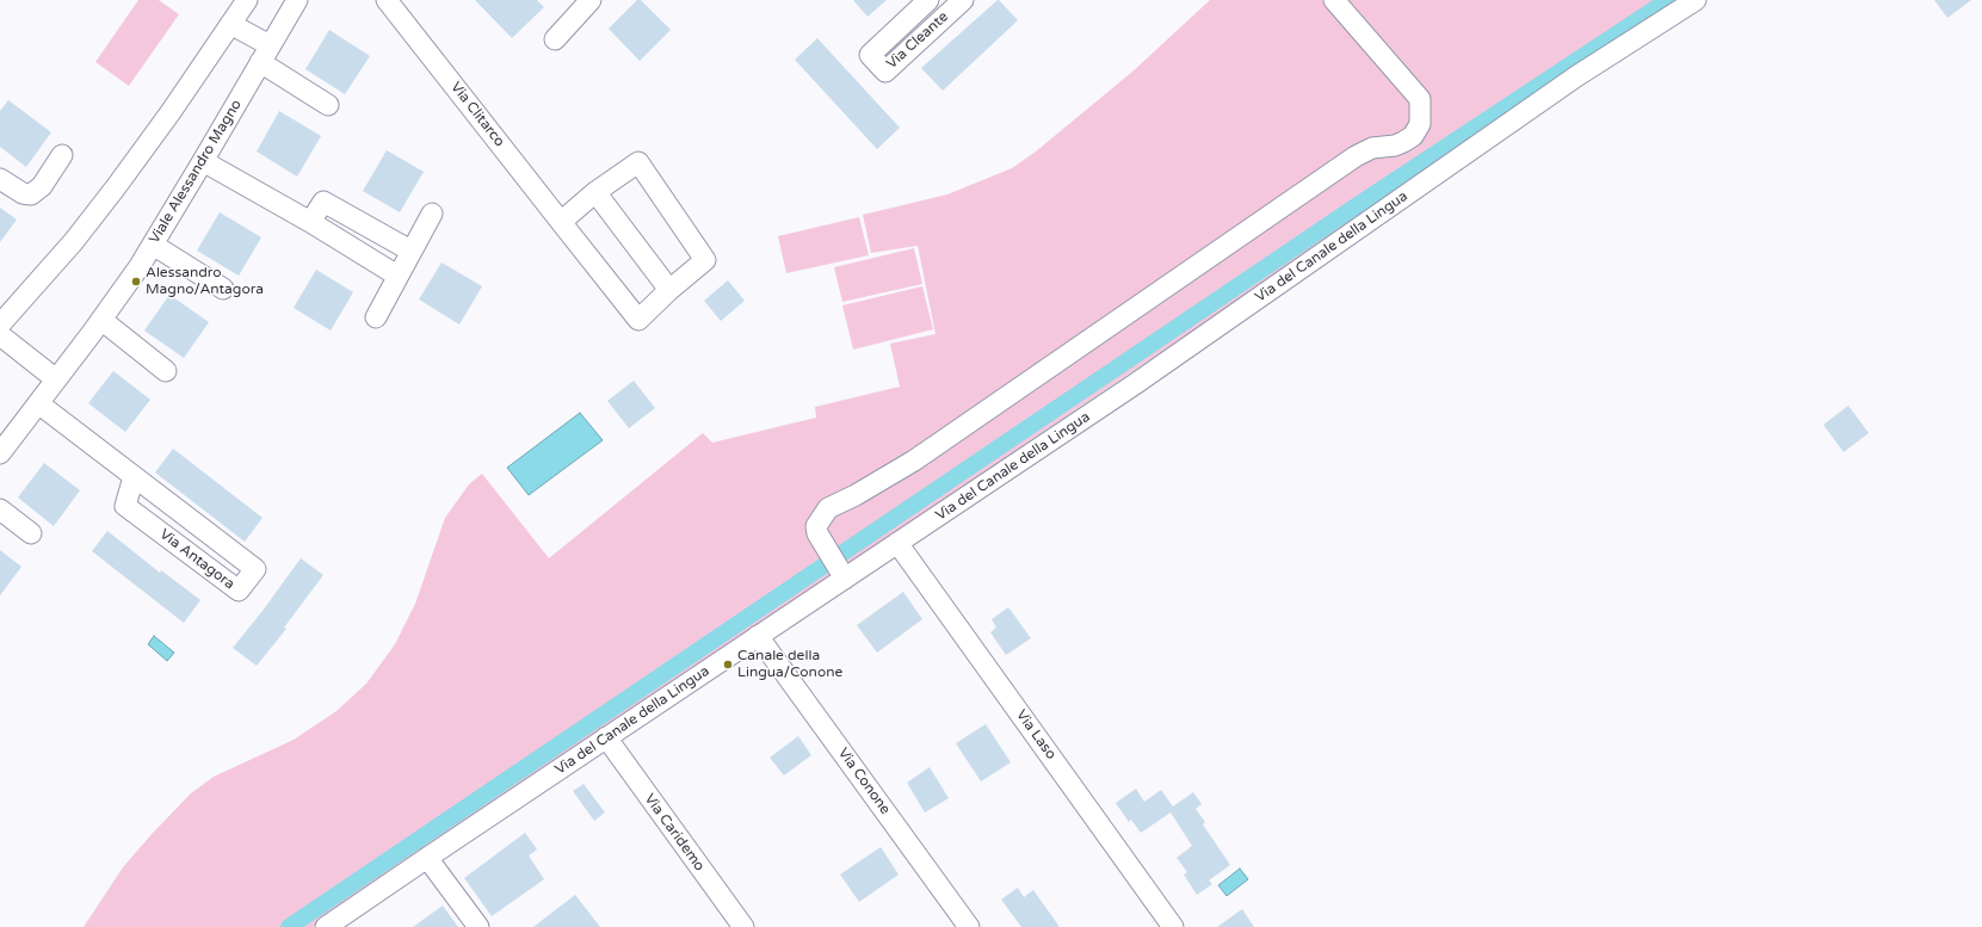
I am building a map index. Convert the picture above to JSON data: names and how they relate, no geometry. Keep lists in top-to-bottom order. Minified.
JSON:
{"streets":{"street":["Via Cleante","Via Clitarco","Viale Alessandro Magno","Via del Canale della Lingua","Via Antagora","Via Laso","Via Conone","Via Caridemo"]},"crossings":[["Viale Alessandro Magno","Via Antagora"],["Via del Canale della Lingua","Via Laso"],["Via del Canale della Lingua","Via Conone"],["Via del Canale della Lingua","Via Caridemo"]],"places":["Alessandro Magno/Antagora","Canale della Lingua/Conone"]}
